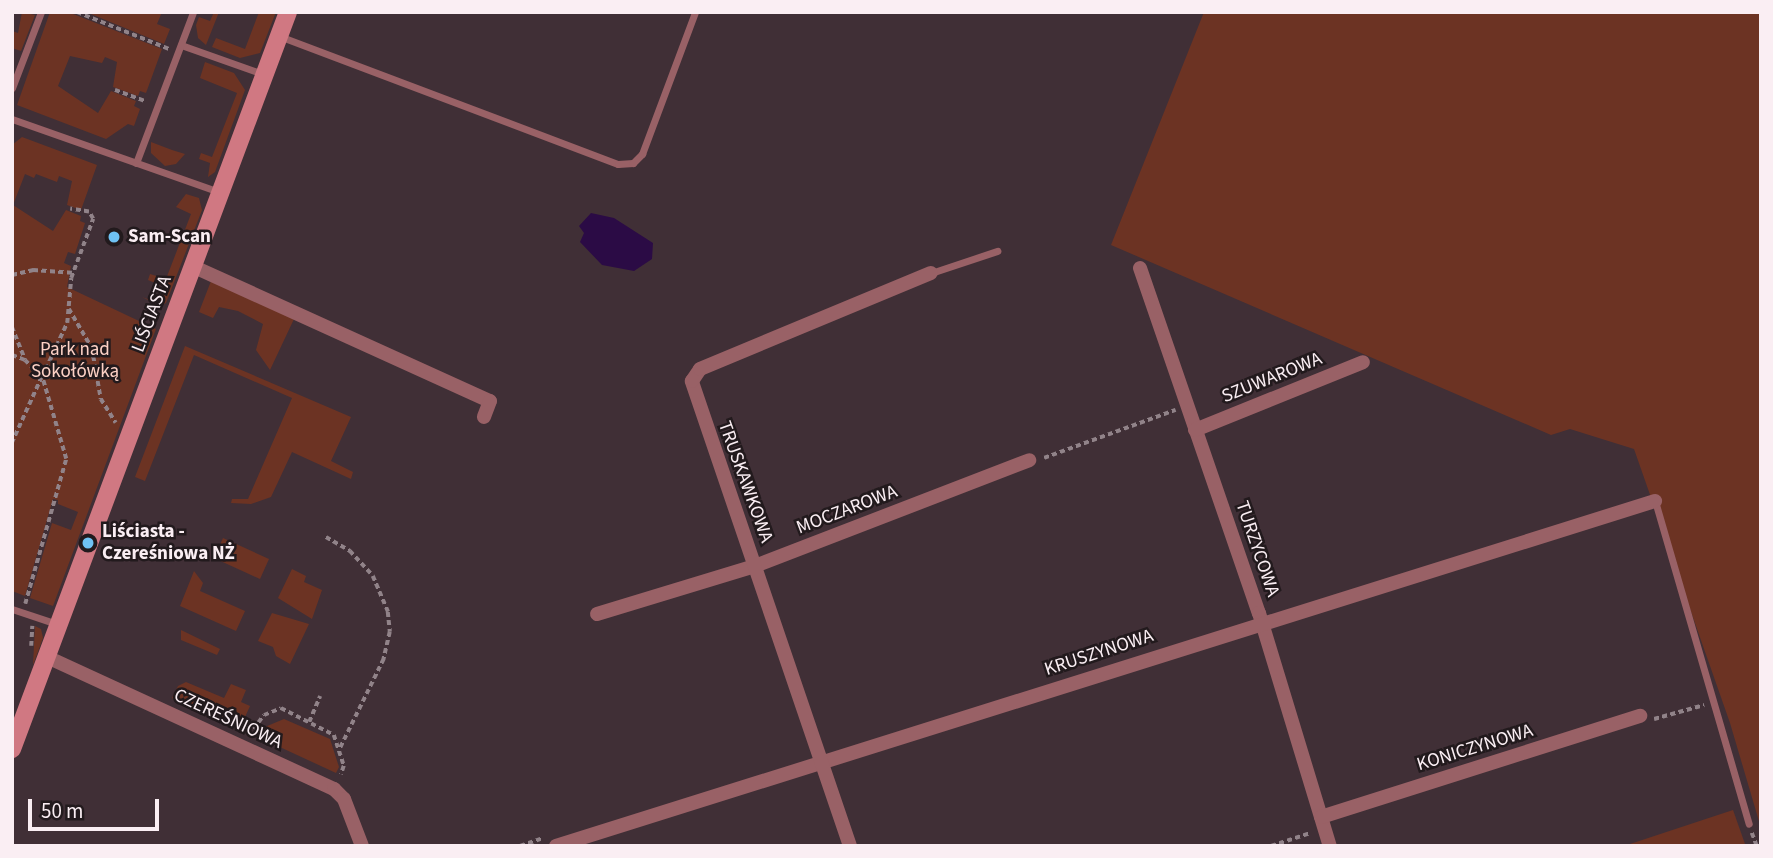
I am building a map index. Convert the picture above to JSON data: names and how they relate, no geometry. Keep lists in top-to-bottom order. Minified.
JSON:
{"streets":{"street":["LIŚCIASTA","SZUWAROWA","TRUSKAWKOWA","MOCZAROWA","TURZYCOWA","KRUSZYNOWA","CZEREŚNIOWA","KONICZYNOWA"]},"crossings":[["LIŚCIASTA","CZEREŚNIOWA"],["SZUWAROWA","TURZYCOWA"],["TRUSKAWKOWA","MOCZAROWA"],["TRUSKAWKOWA","KRUSZYNOWA"],["TURZYCOWA","KRUSZYNOWA"],["TURZYCOWA","KONICZYNOWA"]],"parks":["Park nad Sokołówką"],"places":["Sam-Scan","Liściasta - Czereśniowa NŻ"],"scale_bar":"50 m"}
